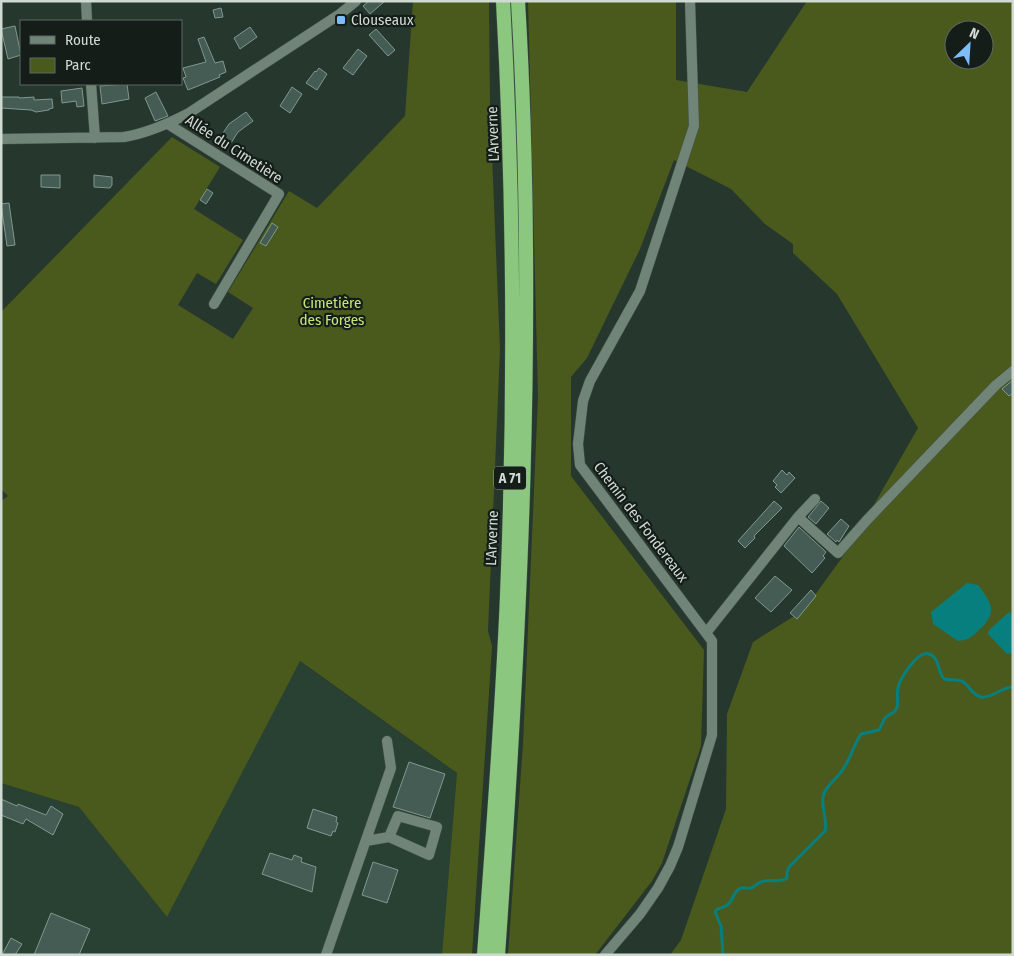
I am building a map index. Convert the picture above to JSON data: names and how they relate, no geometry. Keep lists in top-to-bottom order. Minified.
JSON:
{"streets":{"highway":["L'Arverne","A 71"],"street":["Allée du Cimetière","Chemin des Fondereaux"]},"parks":["Cimetière des Forges"],"places":{"transit":["Clouseaux"]},"legend":["Route","Parc"],"north":"top right"}
